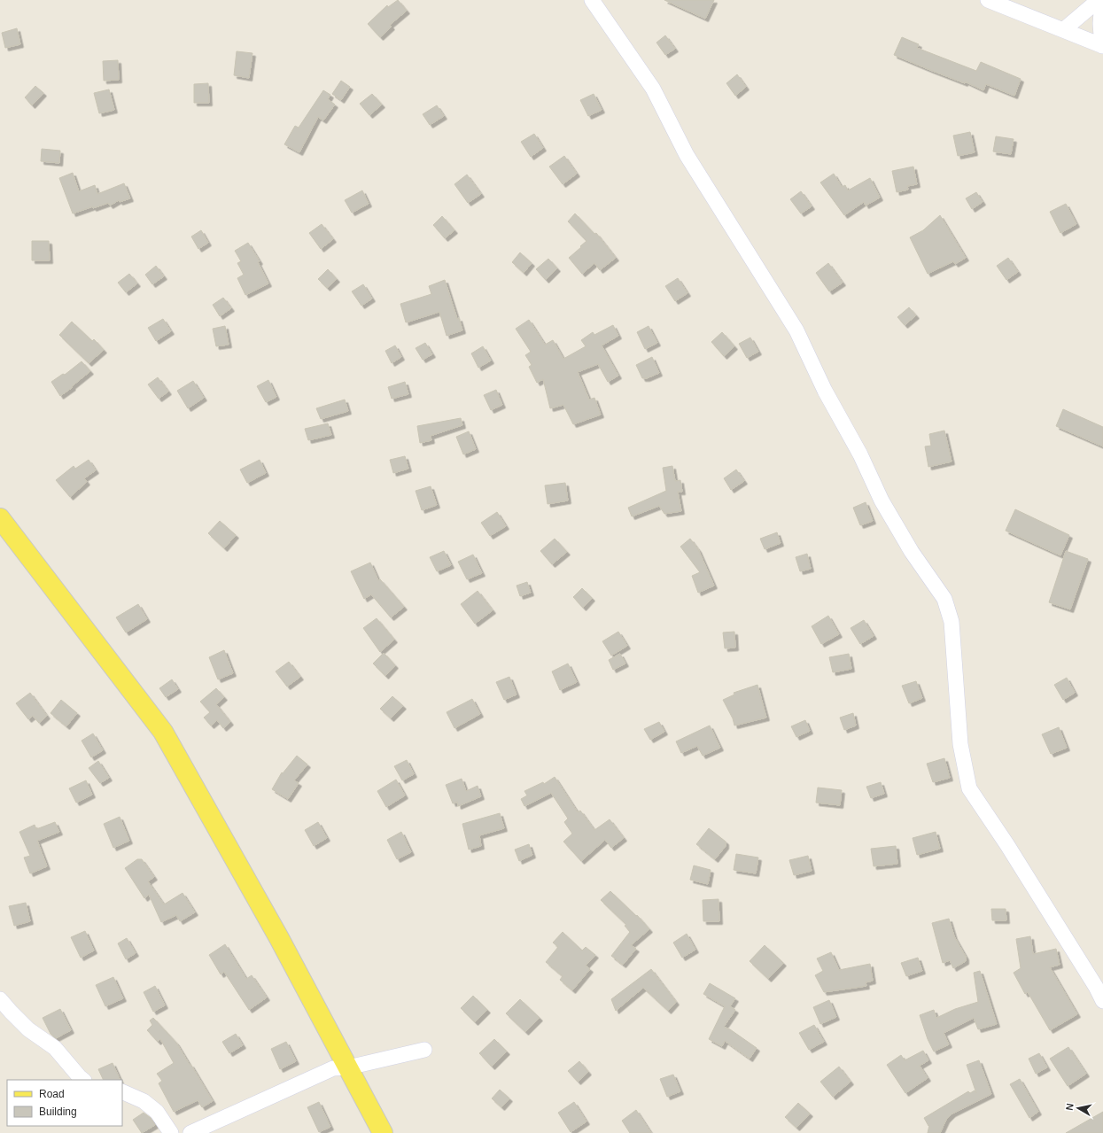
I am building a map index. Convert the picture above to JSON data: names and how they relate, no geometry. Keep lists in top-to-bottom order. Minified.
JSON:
{"legend":["Road","Building"],"north":"left"}
